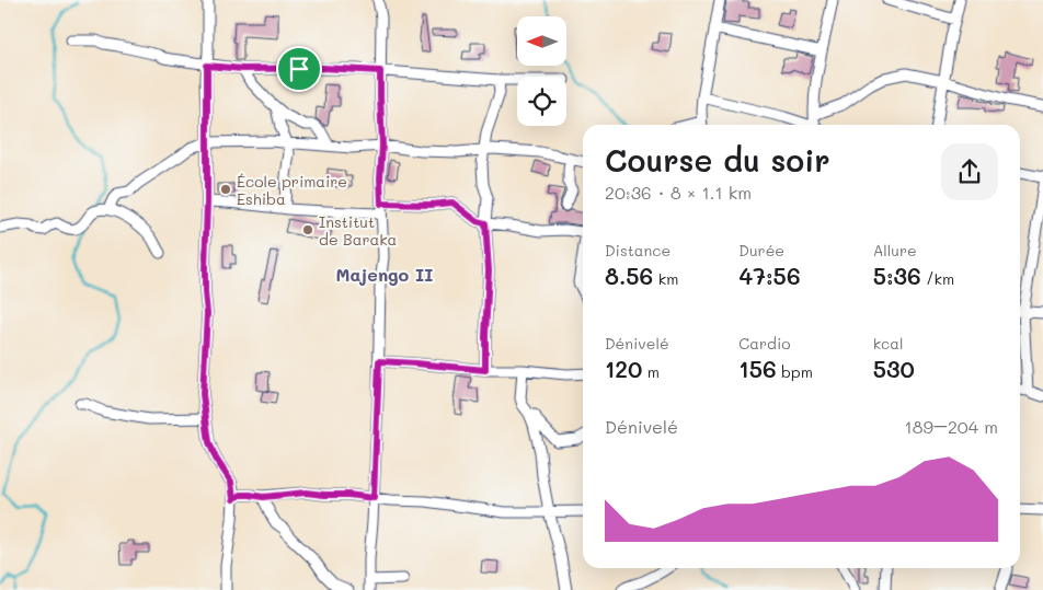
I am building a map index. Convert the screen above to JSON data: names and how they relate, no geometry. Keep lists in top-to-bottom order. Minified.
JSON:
{"districts":["Majengo II"],"places":["École primaire Eshiba","Institut de Baraka"],"north":"left","page":{"heading":["Course du soir","20:36 · 8 × 1.1 km"],"stats":[["Distance","8.56 km"],["Durée","47:56"],["Allure","5:36 /km"],["Dénivelé","120 m"],["Cardio","156 bpm"],["kcal","530"]],"chart":["Dénivelé","189–204 m"]}}
